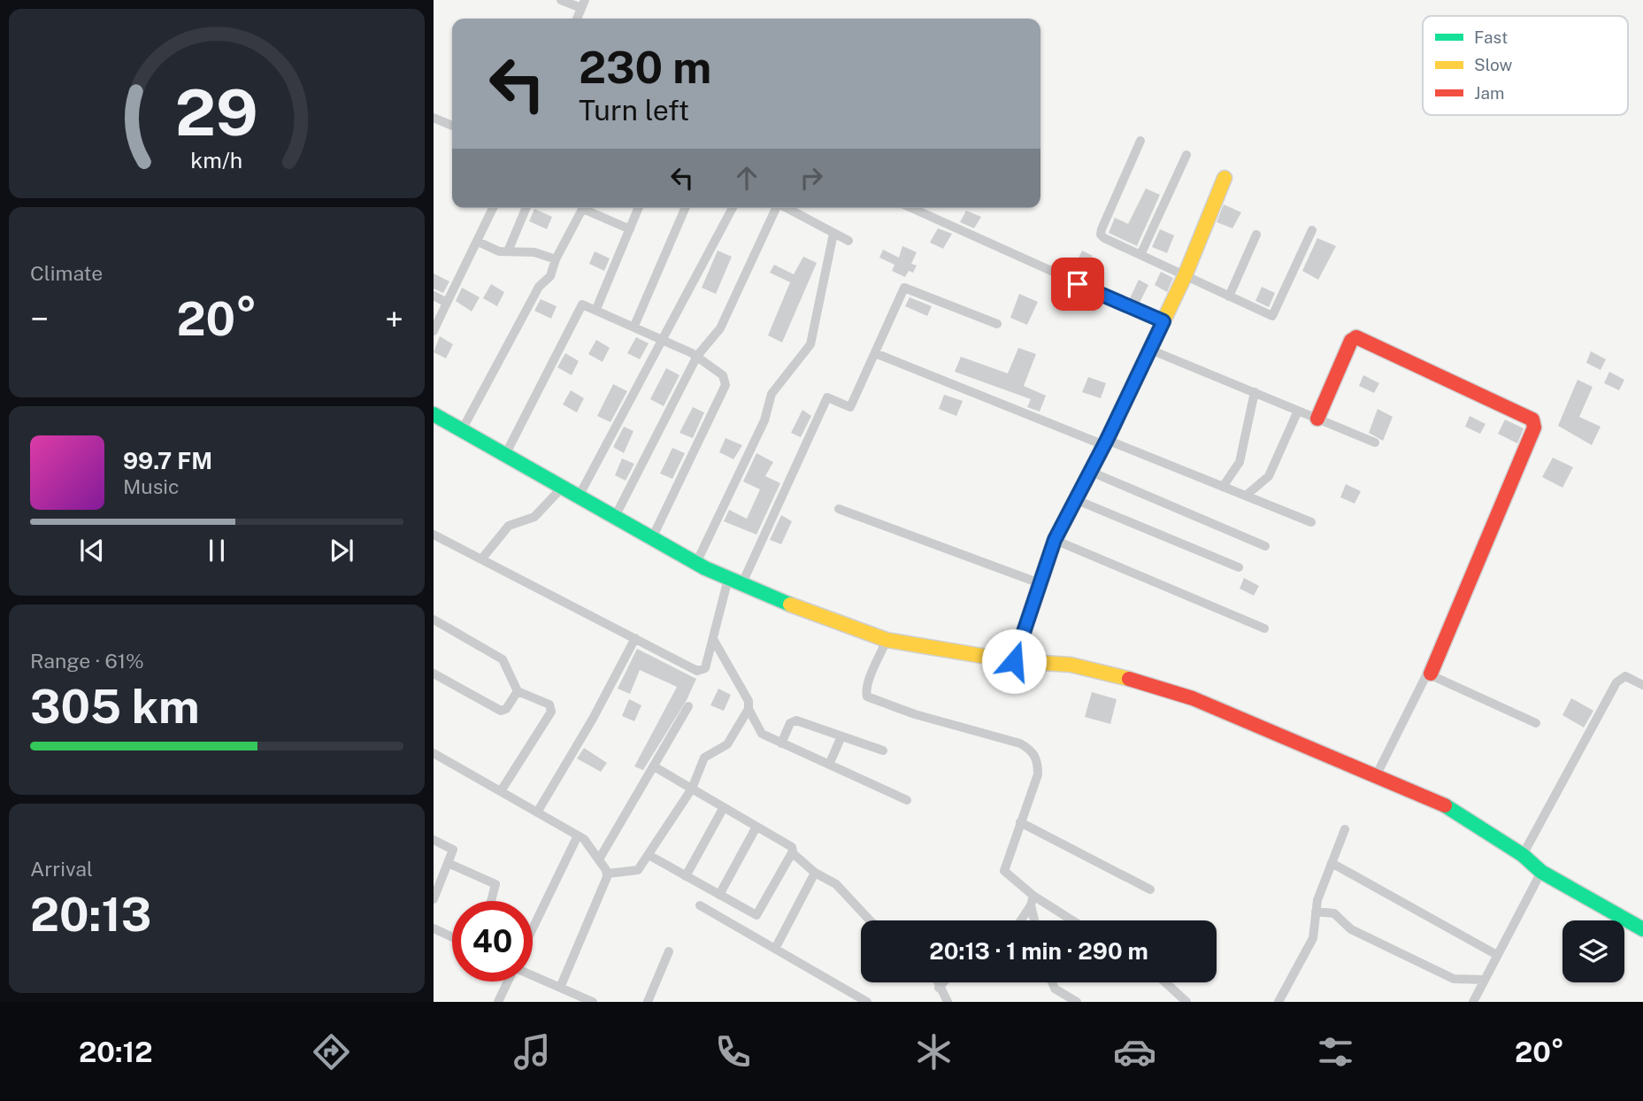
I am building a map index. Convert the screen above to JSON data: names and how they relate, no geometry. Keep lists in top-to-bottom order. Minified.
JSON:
{"legend":["Fast","Slow","Jam"],"page":{"turn":["230 m","Turn left"],"tile":["Climate",["Range · 61%","305 km"],["Arrival","20:13"]],"heat":["−","20°","+"],"song":["99.7 FM","Music"],"limit":"40","trip":"20:13 · 1 min · 290 m","tabs":["20:12","20°"],"gauge":["29","km/h"]}}
